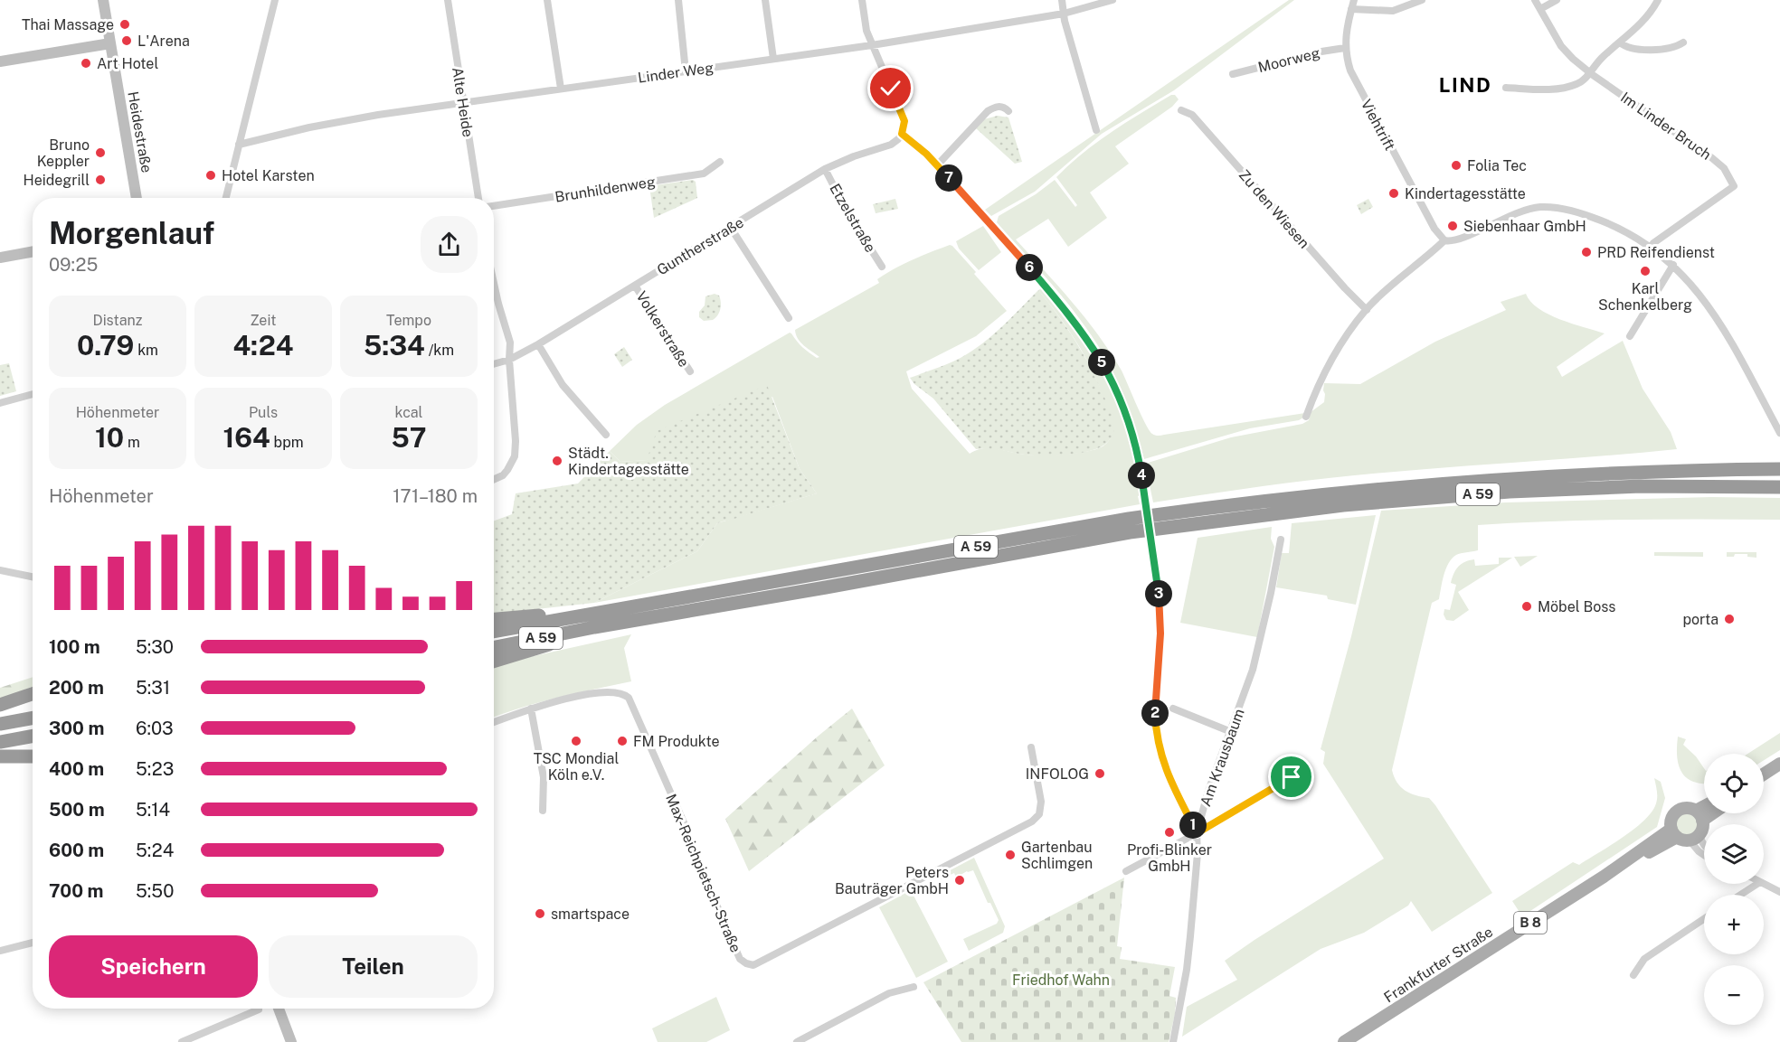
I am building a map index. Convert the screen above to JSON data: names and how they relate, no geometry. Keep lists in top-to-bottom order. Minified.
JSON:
{"streets":{"highway":["A 59"],"main road":["Heidestraße","B 8","Frankfurter Straße"],"street":["Moorweg","Linder Weg","Alte Heide","Viehtrift","Im Linder Bruch","Brunhildenweg","Zu den Wiesen","Etzelstraße","Guntherstraße","Volkerstraße","Am Krausbaum","Max-Reichpietsch-Straße"]},"crossings":[["Moorweg","Viehtrift"],["Linder Weg","Alte Heide"],["Etzelstraße","Guntherstraße"],["Guntherstraße","Volkerstraße"]],"districts":["LIND"],"parks":["Friedhof Wahn"],"places":["Thai Massage","L'Arena","Art Hotel","Bruno Keppler","Folia Tec","Hotel Karsten","Heidegrill","Kindertagesstätte","Siebenhaar GmbH","PRD Reifendienst","Karl Schenkelberg","Städt. Kindertagesstätte","Möbel Boss","porta","TSC Mondial Köln e.V.","FM Produkte","INFOLOG","Profi-Blinker GmbH","Gartenbau Schlimgen","Peters Bauträger GmbH","smartspace"],"page":{"pins":["7","6","5","4","3","2","1"],"heading":["Morgenlauf","09:25"],"stats":[["Distanz","0.79 km"],["Zeit","4:24"],["Tempo","5:34 /km"],["Höhenmeter","10 m"],["Puls","164 bpm"],["kcal","57"]],"chart":["Höhenmeter","171–180 m"],"list":[{"name":"100 m","note":"5:30"},{"name":"200 m","note":"5:31"},{"name":"300 m","note":"6:03"},{"name":"400 m","note":"5:23"},{"name":"500 m","note":"5:14"},{"name":"600 m","note":"5:24"},{"name":"700 m","note":"5:50"}],"map_buttons":["+","−"],"buttons":["Speichern","Teilen"]}}
